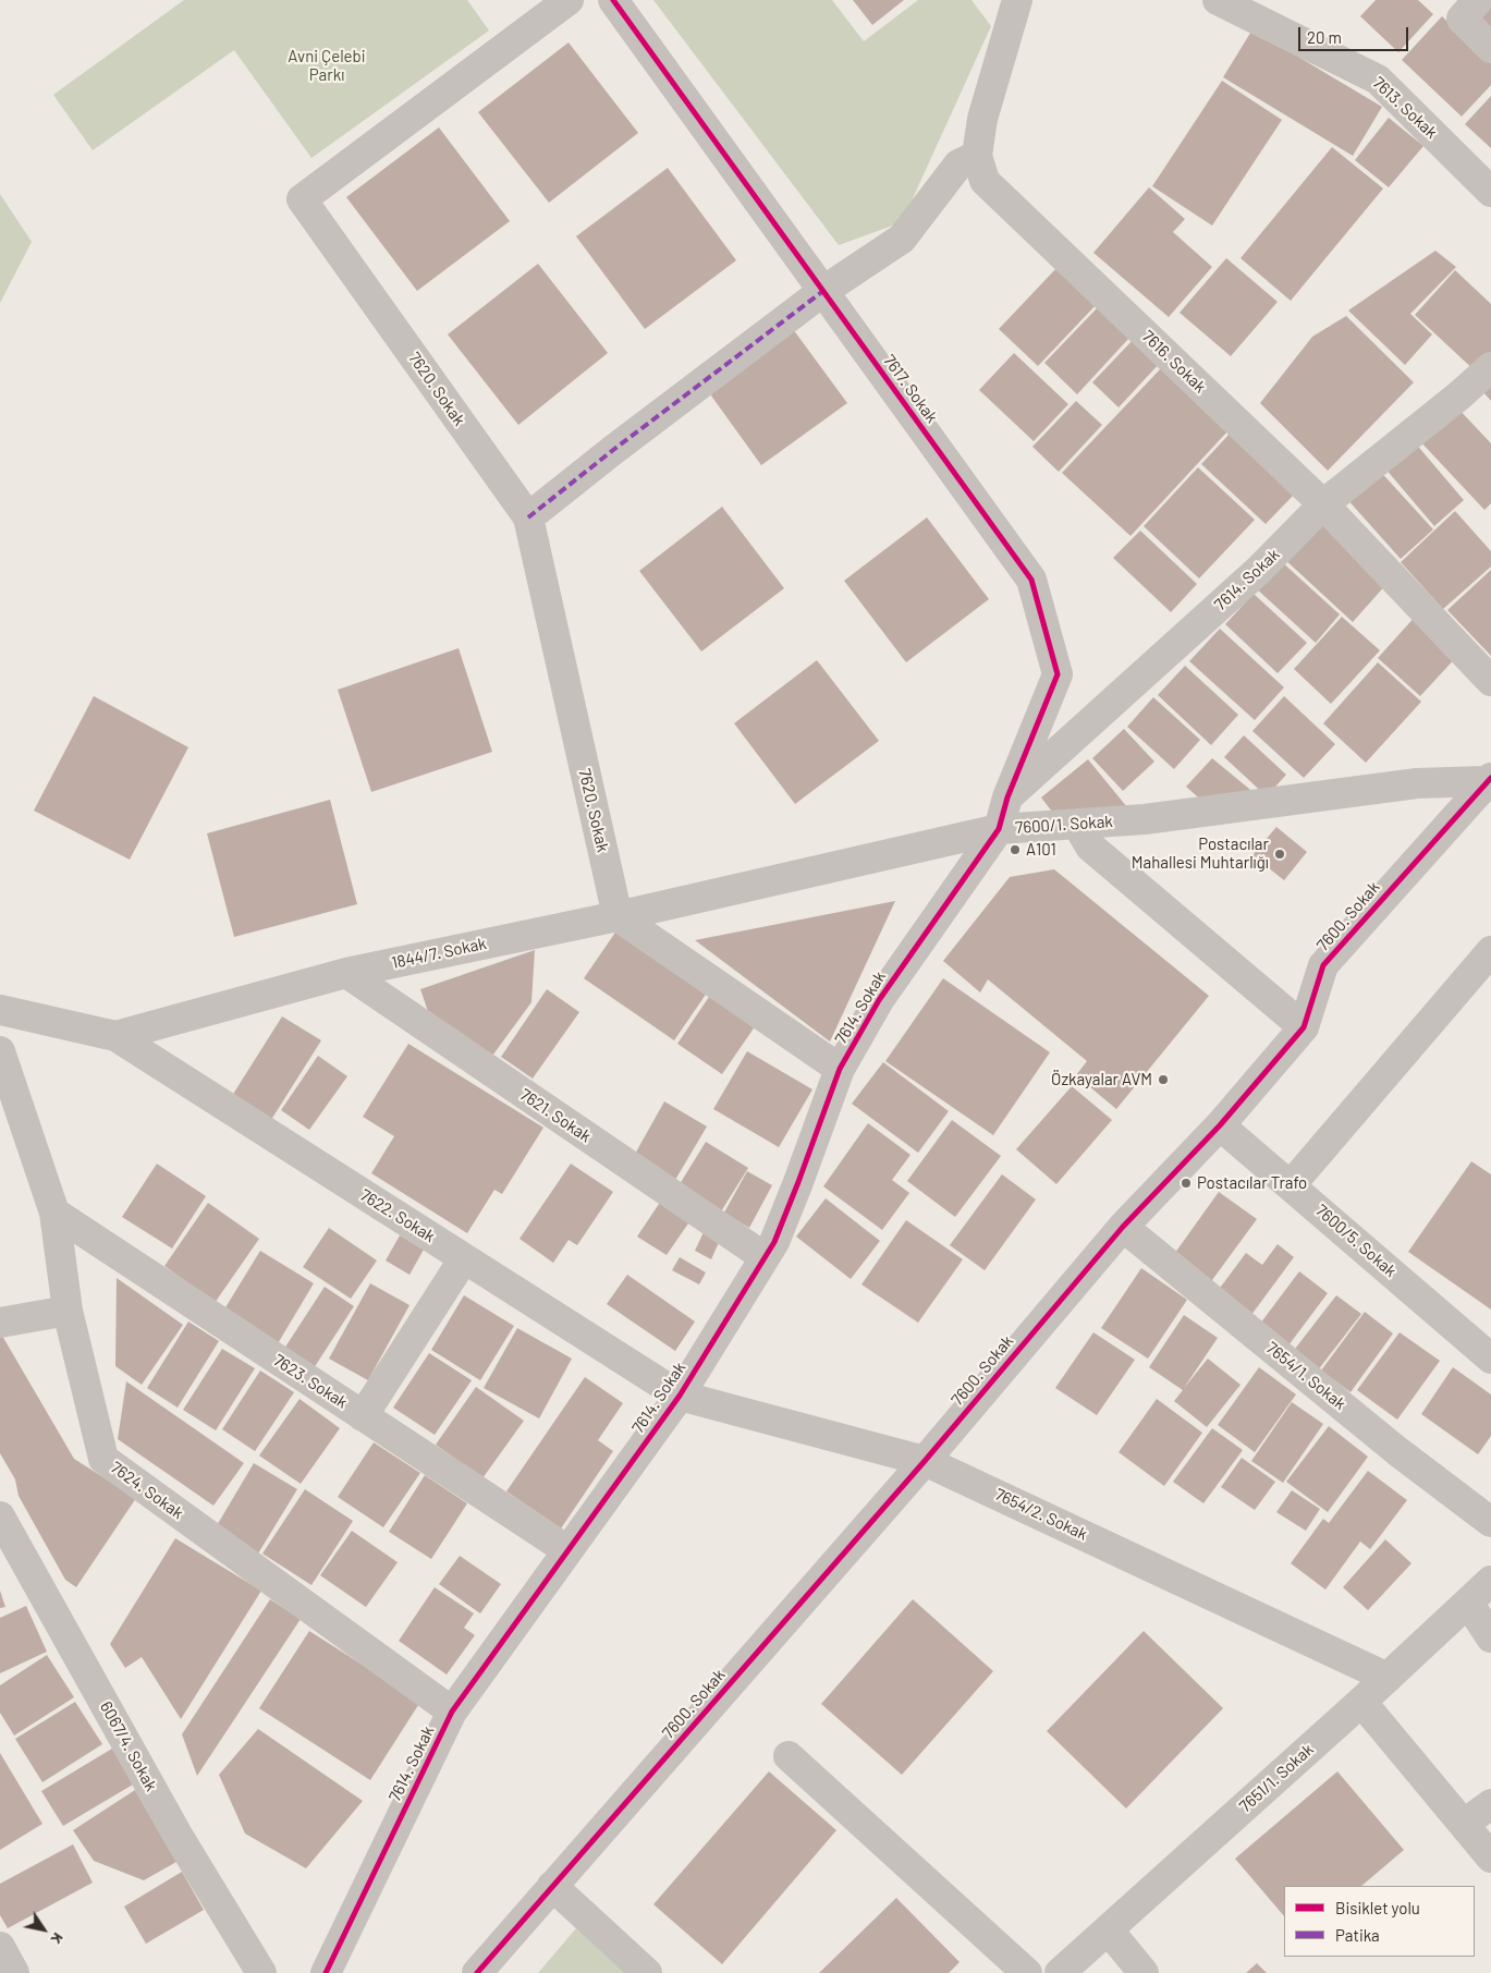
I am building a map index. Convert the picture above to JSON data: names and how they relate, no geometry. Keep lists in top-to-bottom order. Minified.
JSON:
{"streets":{"street":["7613. Sokak","7616. Sokak","7620. Sokak","7617. Sokak","7614. Sokak","7600/1. Sokak","7600. Sokak","1844/7. Sokak","7621. Sokak","7622. Sokak","7600/5. Sokak","7654/1. Sokak","7623. Sokak","7624. Sokak","7654/2. Sokak","6067/4. Sokak","7651/1. Sokak"]},"crossings":[["7616. Sokak","7614. Sokak"],["7620. Sokak","7600/1. Sokak"],["7620. Sokak","1844/7. Sokak"],["7617. Sokak","7614. Sokak"],["7617. Sokak","7600/1. Sokak"],["7614. Sokak","7600/1. Sokak"],["7614. Sokak","7621. Sokak"],["7614. Sokak","7622. Sokak"],["7614. Sokak","7623. Sokak"],["7614. Sokak","7624. Sokak"],["7614. Sokak","7654/2. Sokak"],["7600/1. Sokak","7600. Sokak"],["7600/1. Sokak","1844/7. Sokak"],["7600. Sokak","7600/5. Sokak"],["7600. Sokak","7654/1. Sokak"],["7600. Sokak","7654/2. Sokak"],["1844/7. Sokak","7621. Sokak"],["1844/7. Sokak","7622. Sokak"],["7622. Sokak","7654/2. Sokak"],["7623. Sokak","7624. Sokak"],["7654/2. Sokak","7651/1. Sokak"]],"parks":["Avni Çelebi Parkı"],"places":["A101","Postacılar Mahallesi Muhtarlığı","Özkayalar AVM","Postacılar Trafo"],"legend":["Bisiklet yolu","Patika"],"scale_bar":"20 m","north":"bottom right"}
